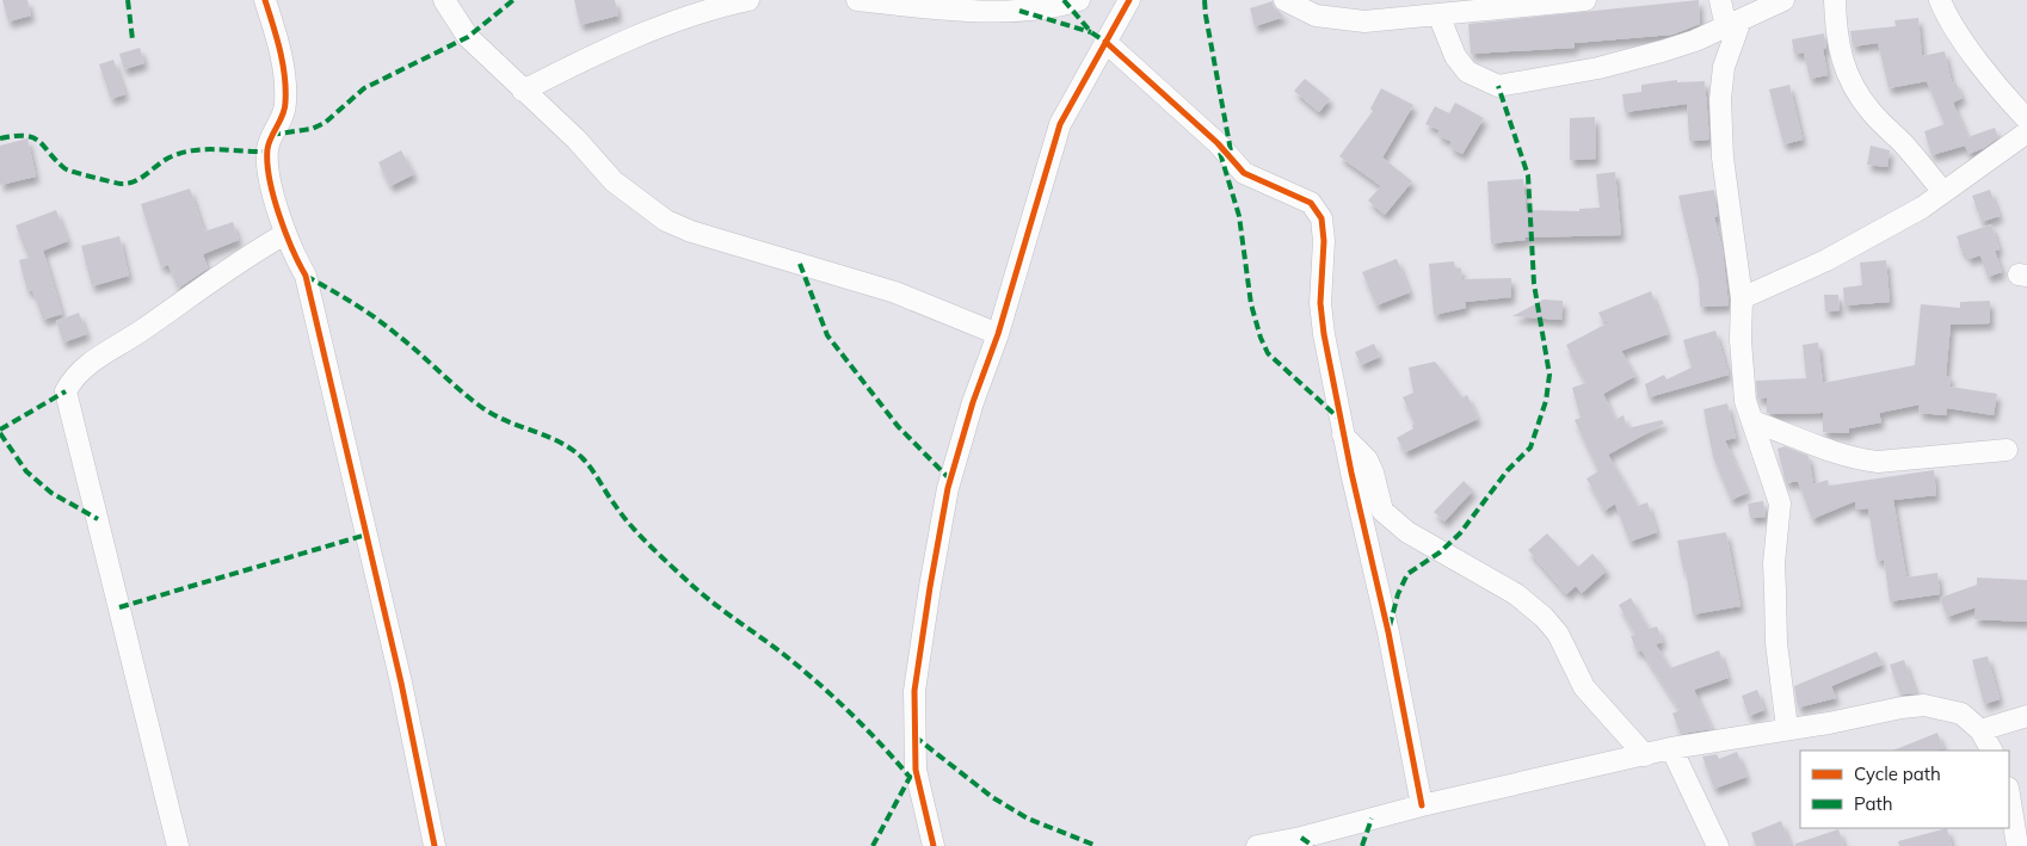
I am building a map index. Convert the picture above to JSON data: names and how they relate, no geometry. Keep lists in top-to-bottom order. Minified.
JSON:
{"legend":["Cycle path","Path"]}
